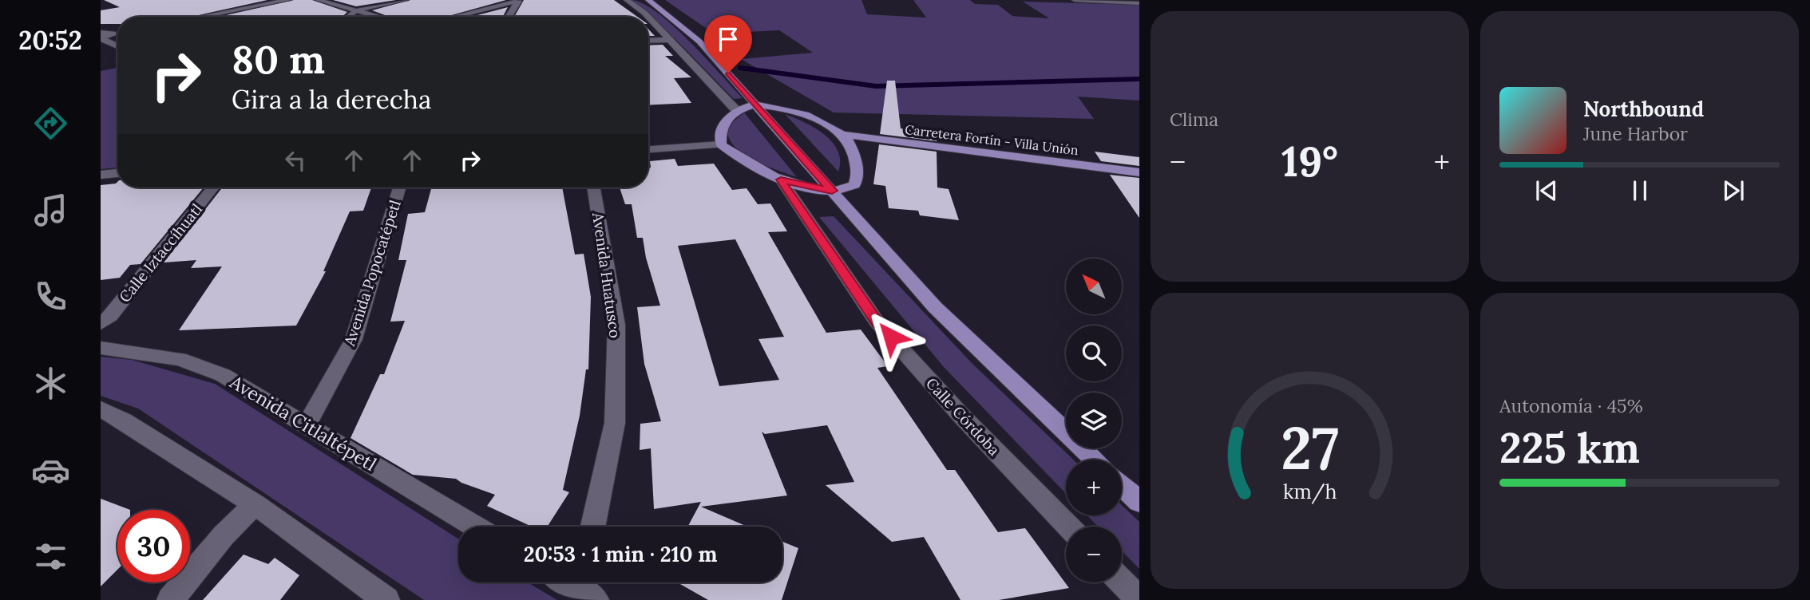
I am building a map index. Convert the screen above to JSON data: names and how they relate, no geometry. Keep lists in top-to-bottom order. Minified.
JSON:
{"streets":{"main road":["Carretera Fortín - Villa Unión"],"street":["Calle Iztaccíhuatl","Avenida Popocatépetl","Avenida Huatusco","Calle Córdoba","Avenida Citlaltépetl"]},"crossings":[["Avenida Popocatépetl","Avenida Citlaltépetl"]],"north":"top left","page":{"tabs":"20:52","tile":["Clima",["Autonomía · 45%","225 km"]],"turn":["80 m","Gira a la derecha"],"song":["Northbound","June Harbor"],"heat":["−","19°","+"],"map_buttons":["+","−"],"limit":"30","trip":"20:53 · 1 min · 210 m","gauge":["27","km/h"]}}
